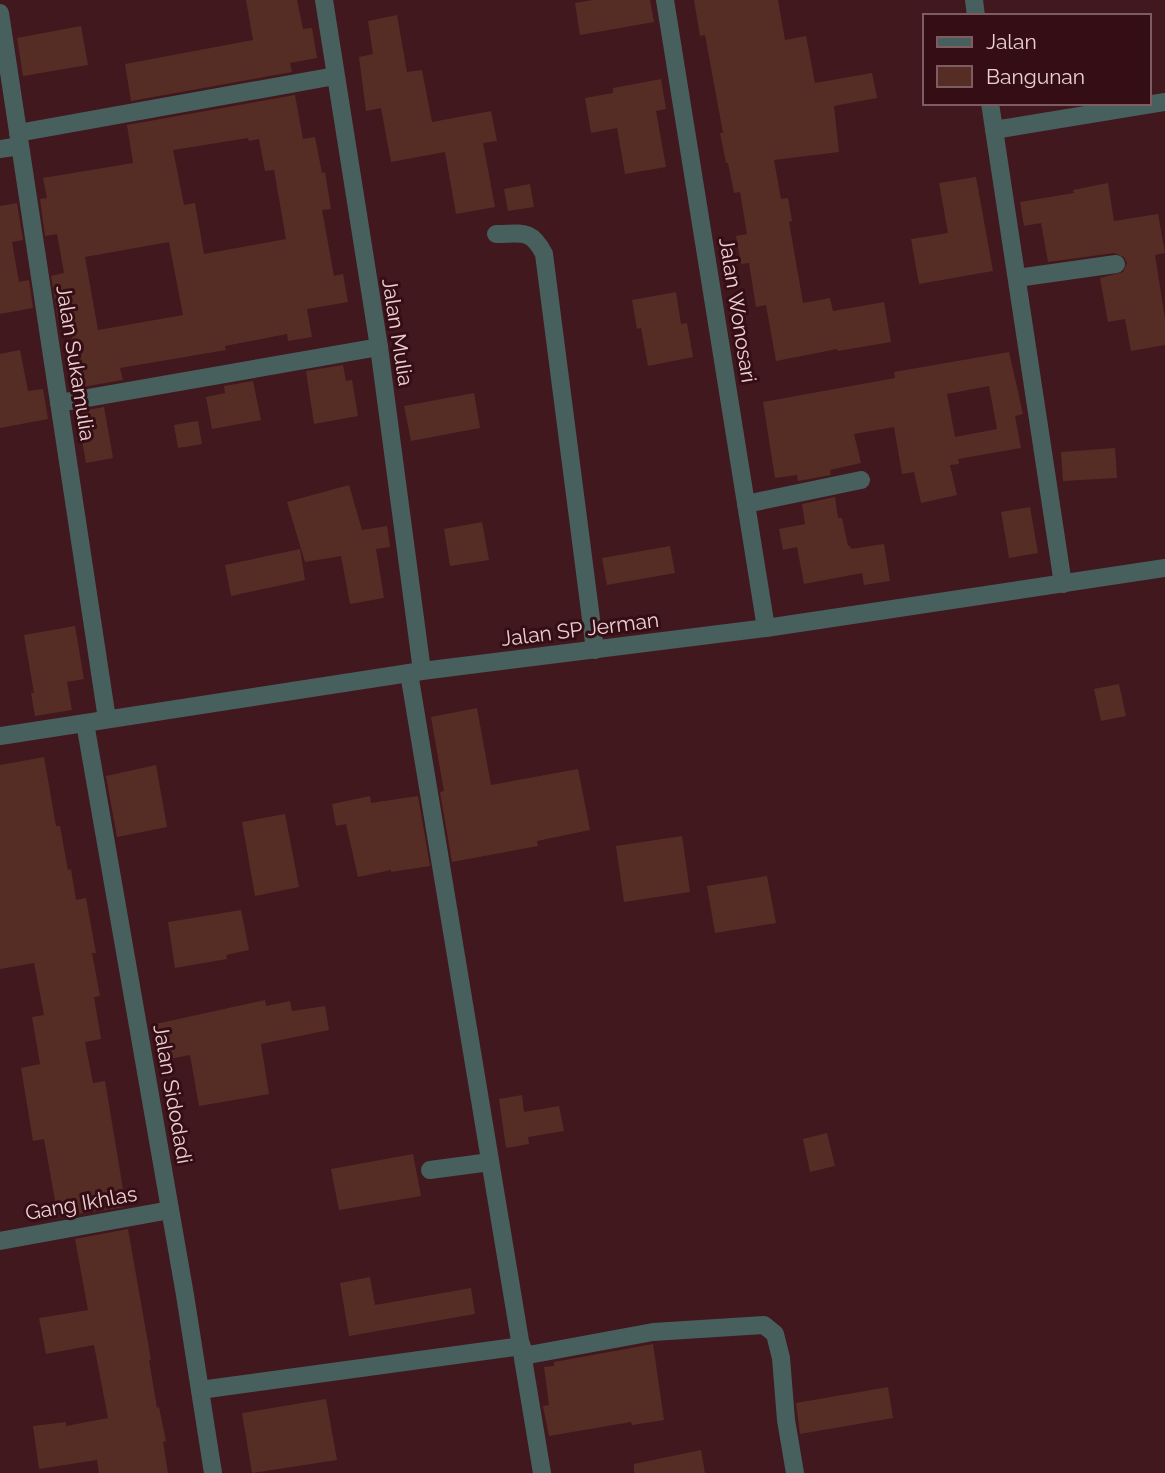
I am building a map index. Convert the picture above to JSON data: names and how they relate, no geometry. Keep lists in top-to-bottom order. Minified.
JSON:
{"streets":{"street":["Jalan Wonosari","Jalan Mulia","Jalan Sukamulia","Jalan SP Jerman","Jalan Sidodadi","Gang Ikhlas"]},"crossings":[["Jalan Wonosari","Jalan SP Jerman"],["Jalan Mulia","Jalan SP Jerman"],["Jalan Sukamulia","Jalan SP Jerman"],["Jalan SP Jerman","Jalan Sidodadi"],["Jalan Sidodadi","Gang Ikhlas"]],"legend":["Jalan","Bangunan"]}
